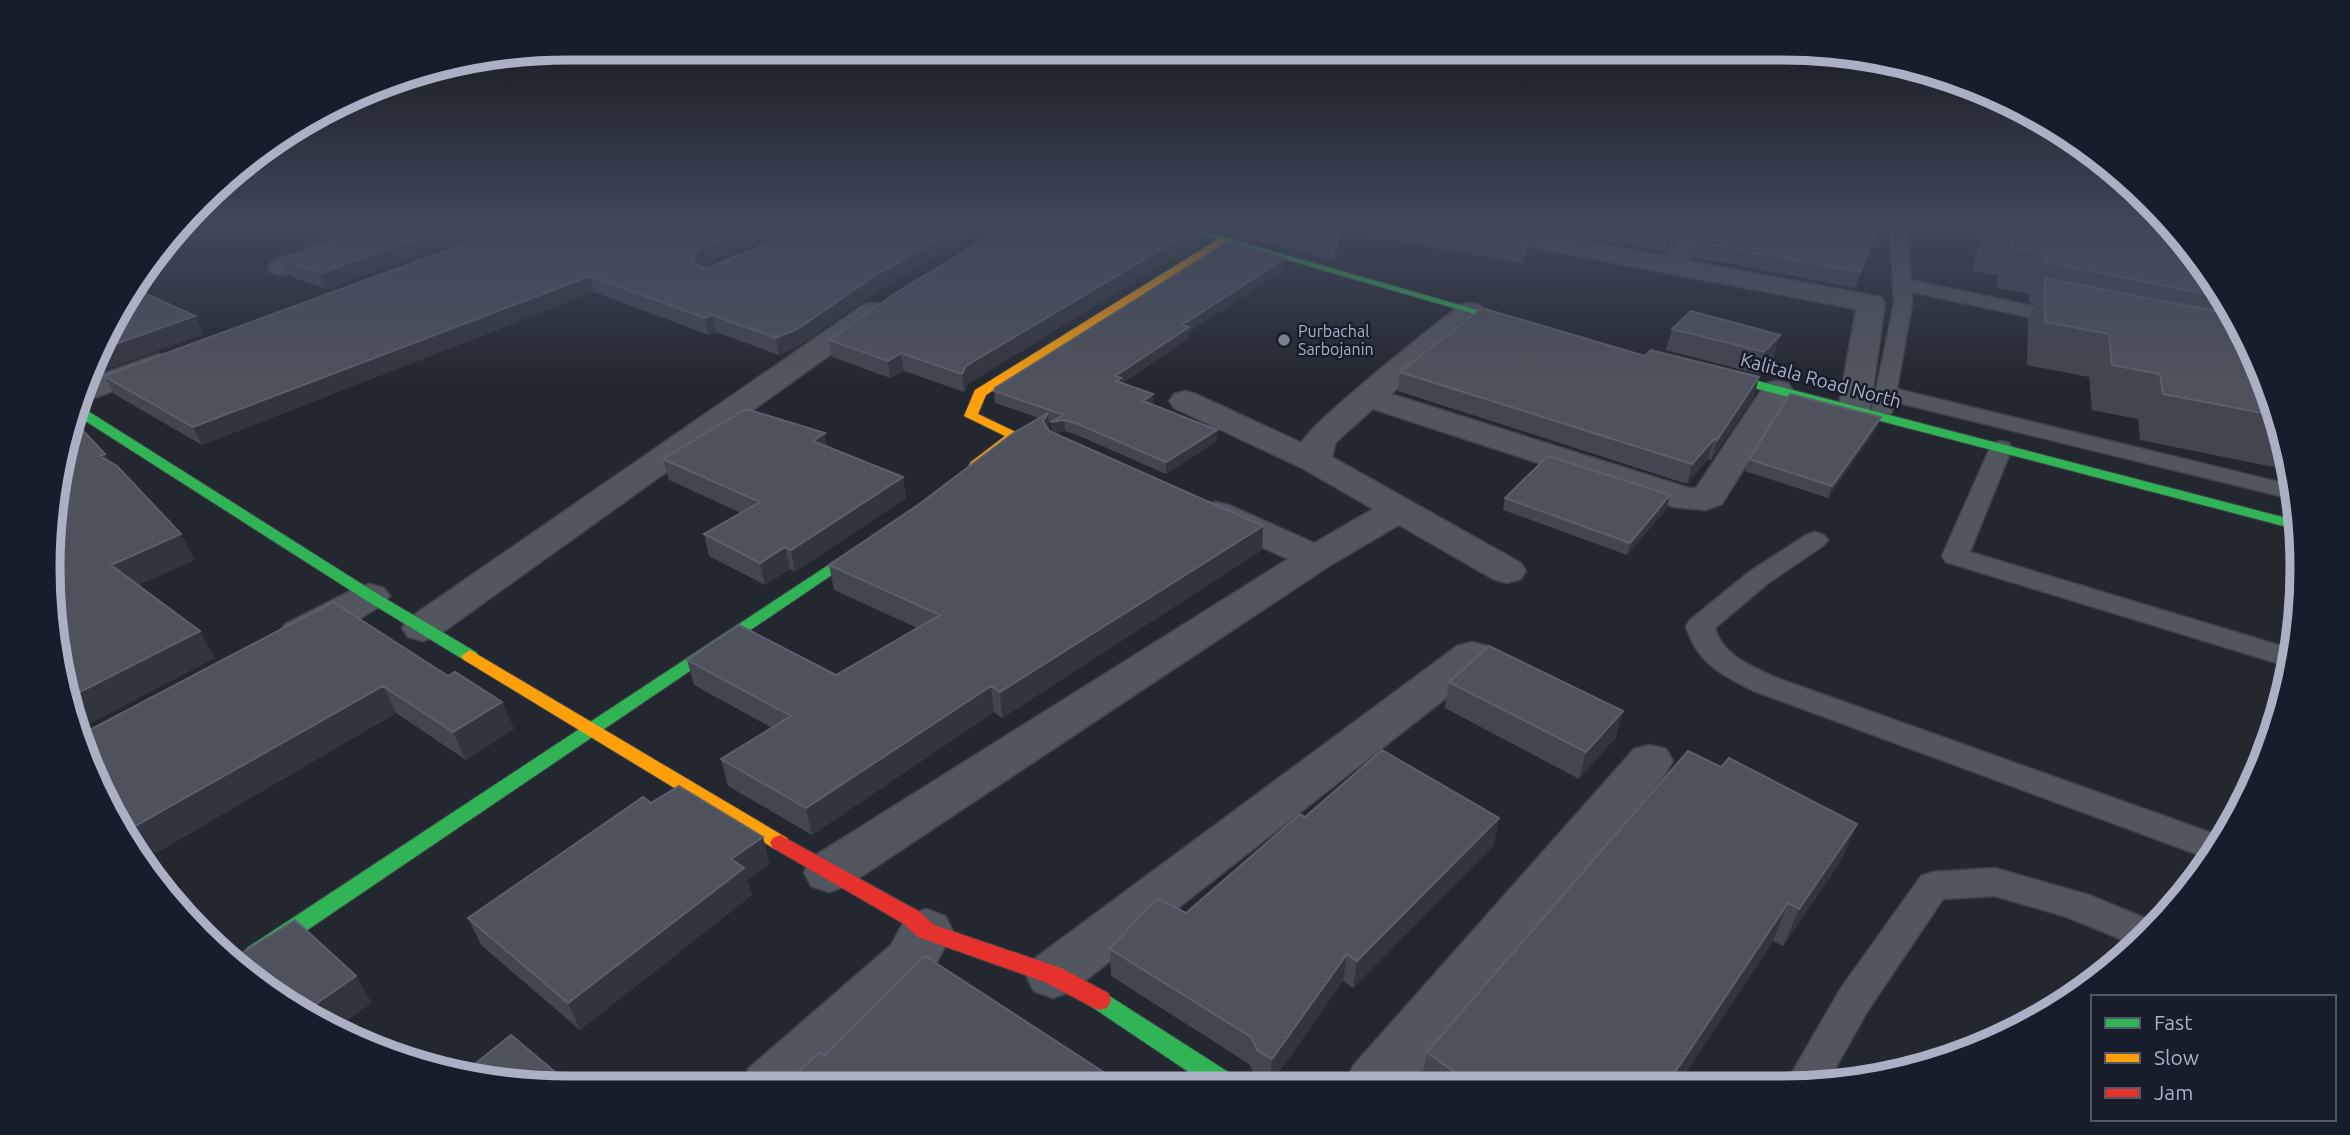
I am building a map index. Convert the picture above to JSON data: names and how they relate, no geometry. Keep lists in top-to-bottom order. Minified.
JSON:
{"streets":{"street":["Kalitala Road North"]},"places":["Purbachal Sarbojanin"],"legend":["Fast","Slow","Jam"]}
